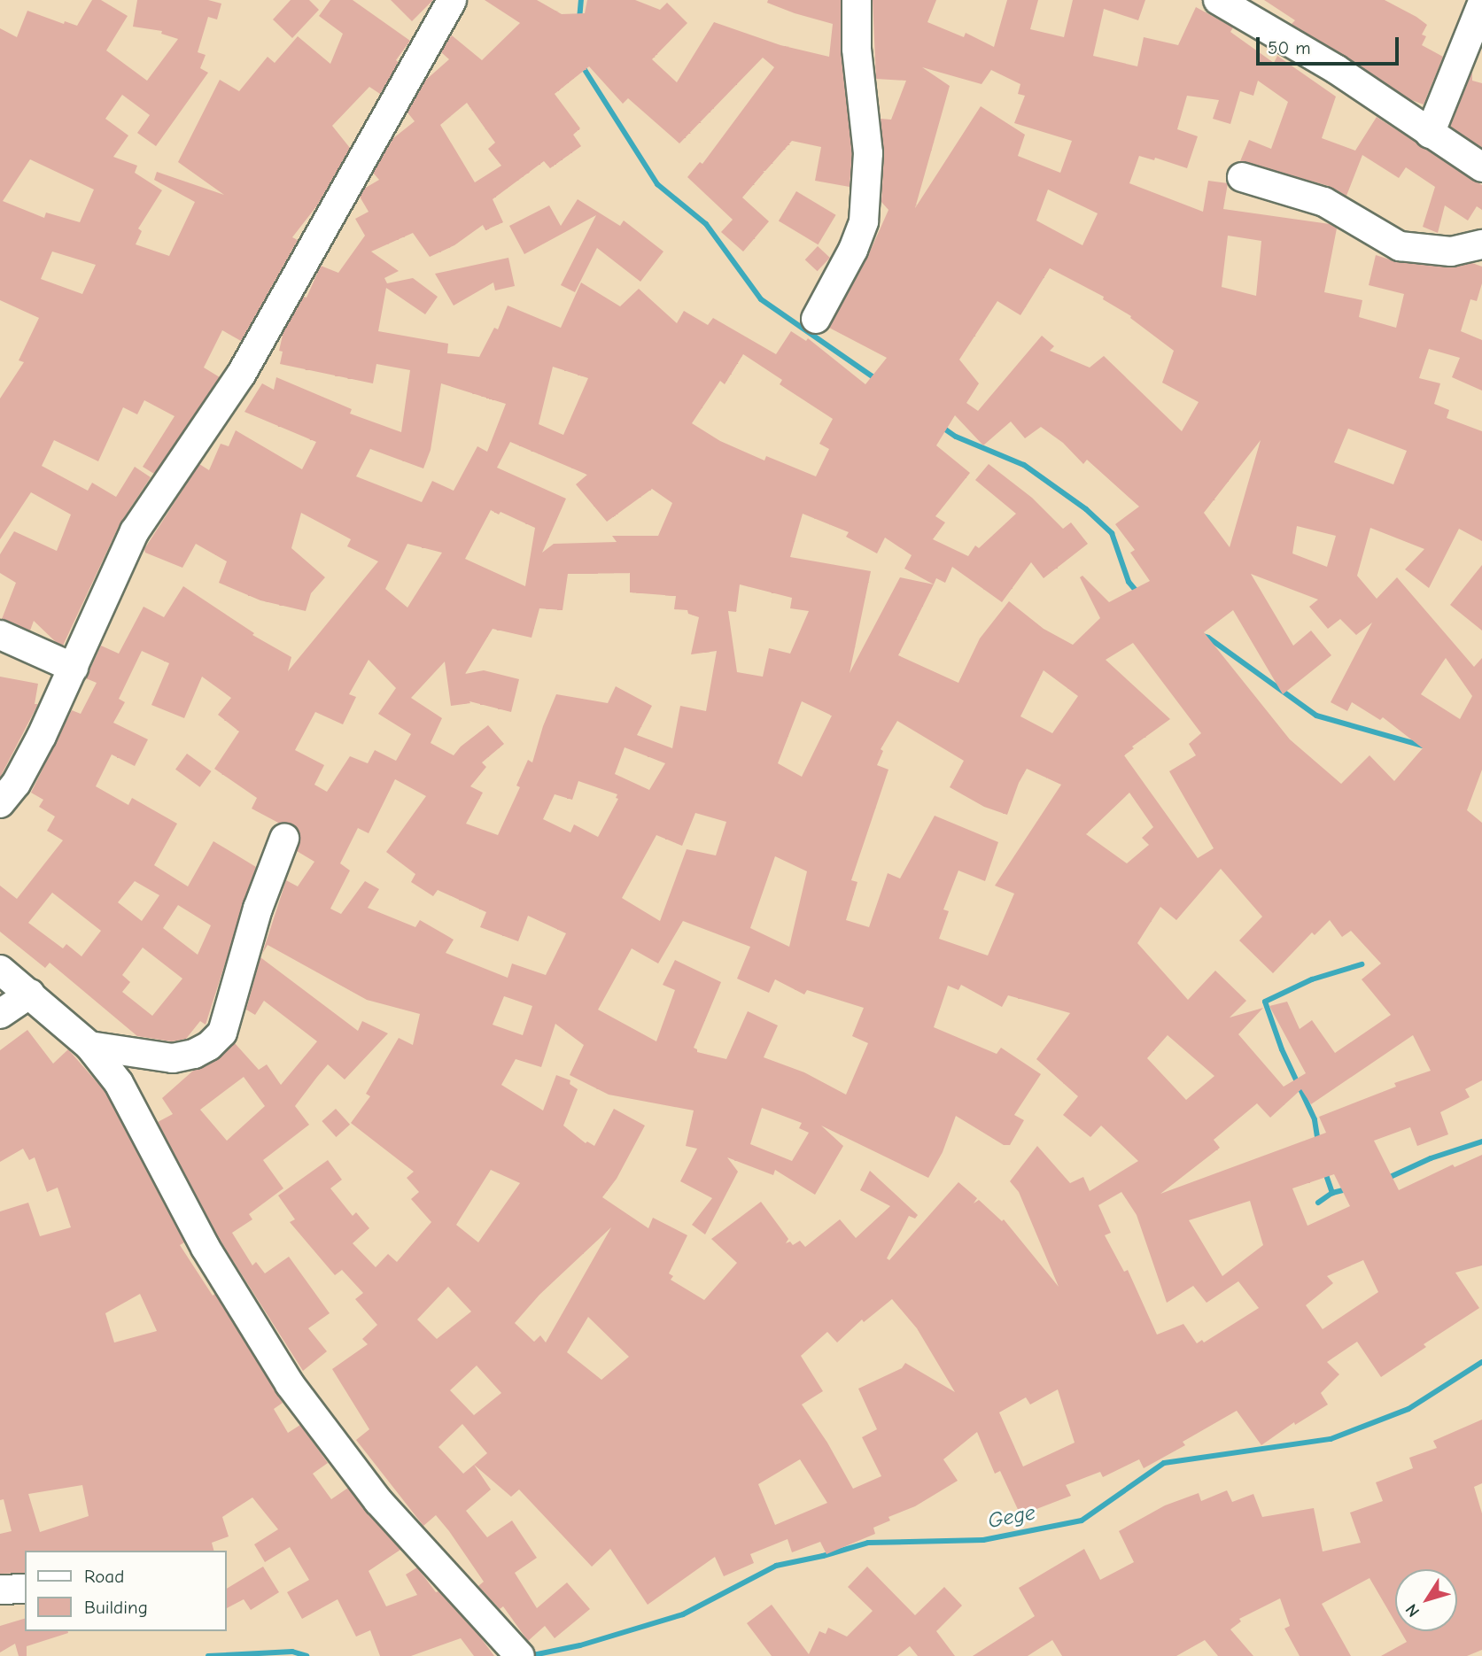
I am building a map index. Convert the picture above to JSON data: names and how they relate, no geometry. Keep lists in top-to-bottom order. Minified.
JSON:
{"water":["Gege"],"legend":["Road","Building"],"scale_bar":"50 m","north":"bottom left"}
